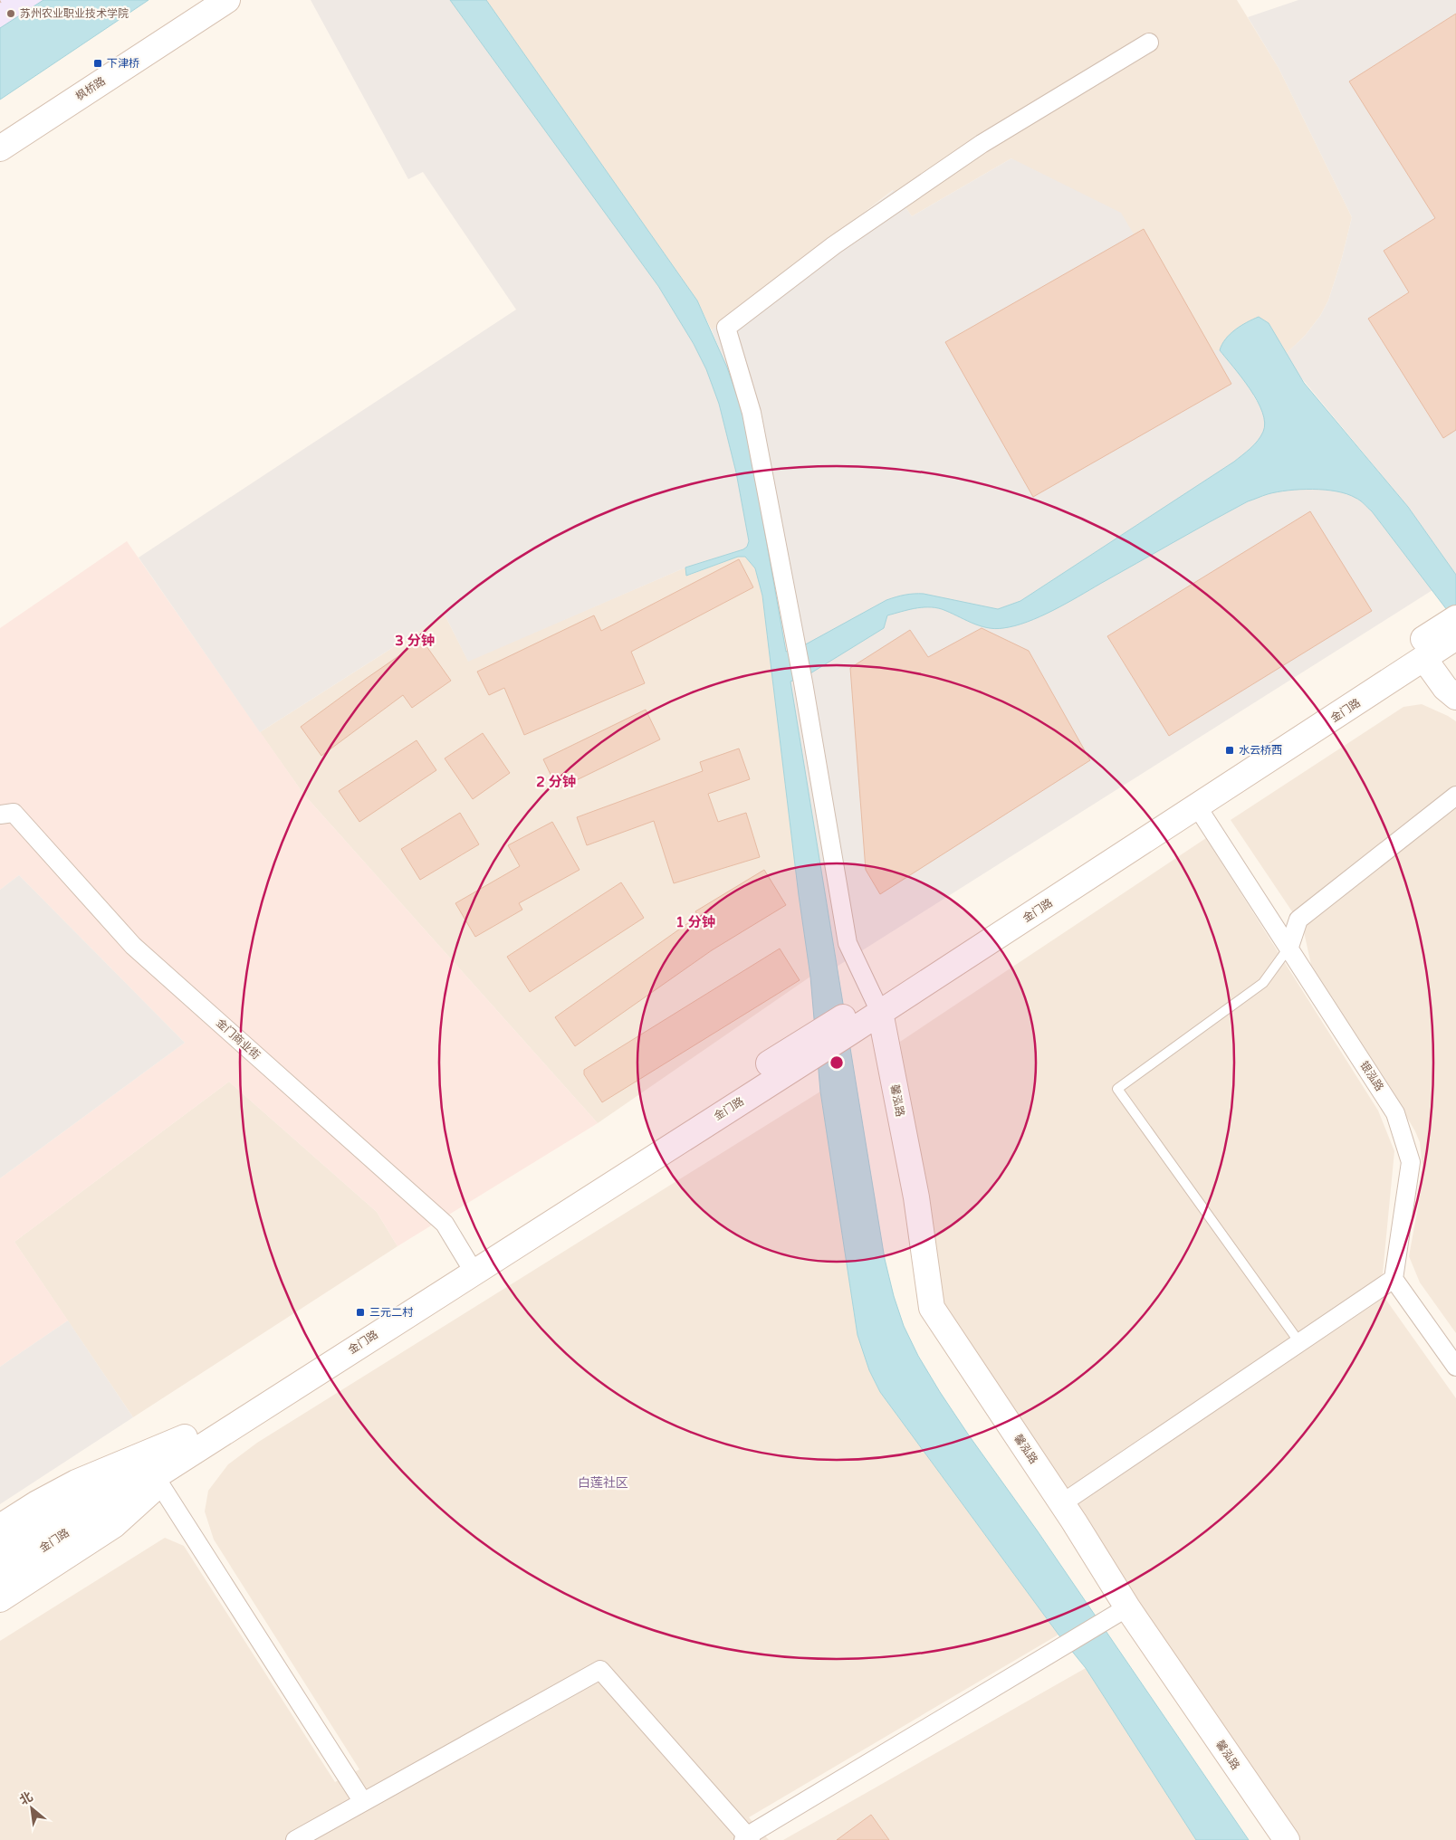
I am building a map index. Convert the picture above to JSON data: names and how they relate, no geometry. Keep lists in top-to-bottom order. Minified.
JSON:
{"streets":{"main road":["枫桥路","金门路","馨泓路"],"street":["金门商业街","银泓路"]},"crossings":[["金门路","金门商业街"],["金门路","银泓路"],["金门路","馨泓路"]],"districts":["白莲社区"],"places":{"other":["苏州农业职业技术学院"],"transit":["下津桥","水云桥西","三元二村"]},"north":"top left","rings":["3 分钟","2 分钟","1 分钟"]}
